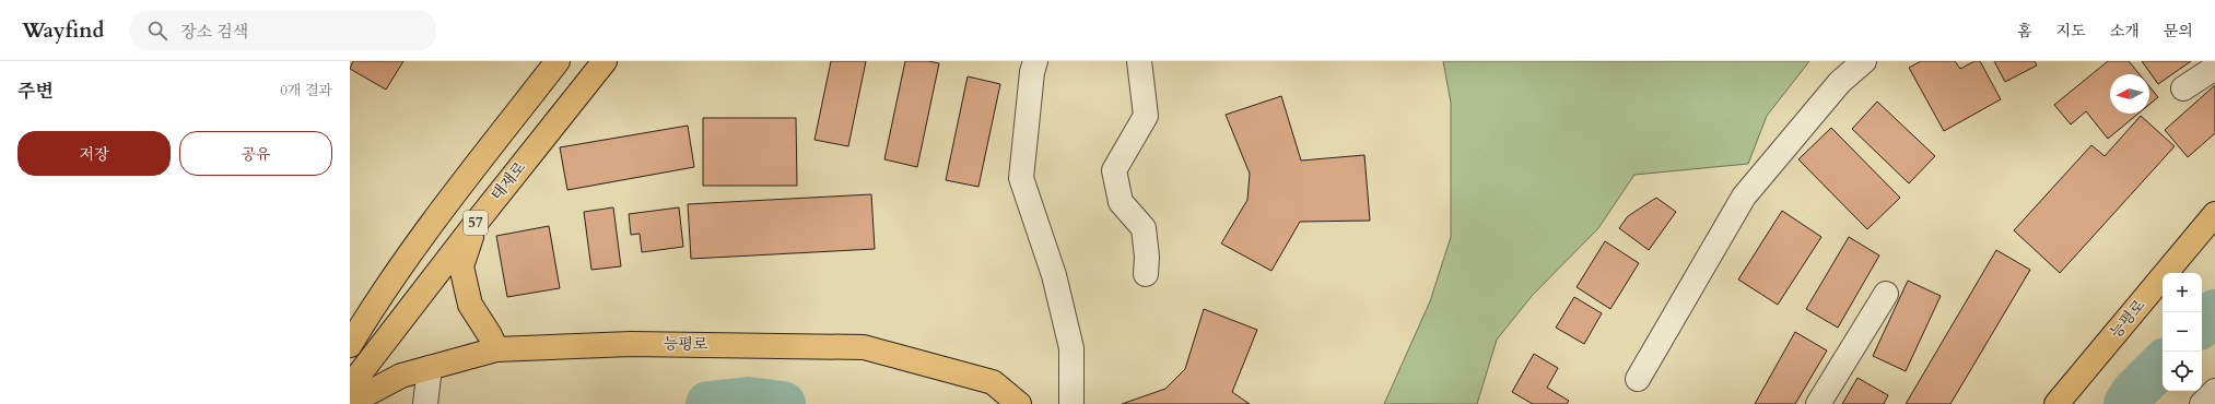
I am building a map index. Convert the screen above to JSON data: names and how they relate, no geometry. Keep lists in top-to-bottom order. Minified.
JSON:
{"streets":{"main road":["태재로","57","능평로"]},"north":"left","page":{"header":"Wayfind","search":"장소 검색","nav":["홈","지도","소개","문의"],"heading":["주변","0개 결과"],"buttons":["저장","공유"],"map_buttons":["+","−"]}}
